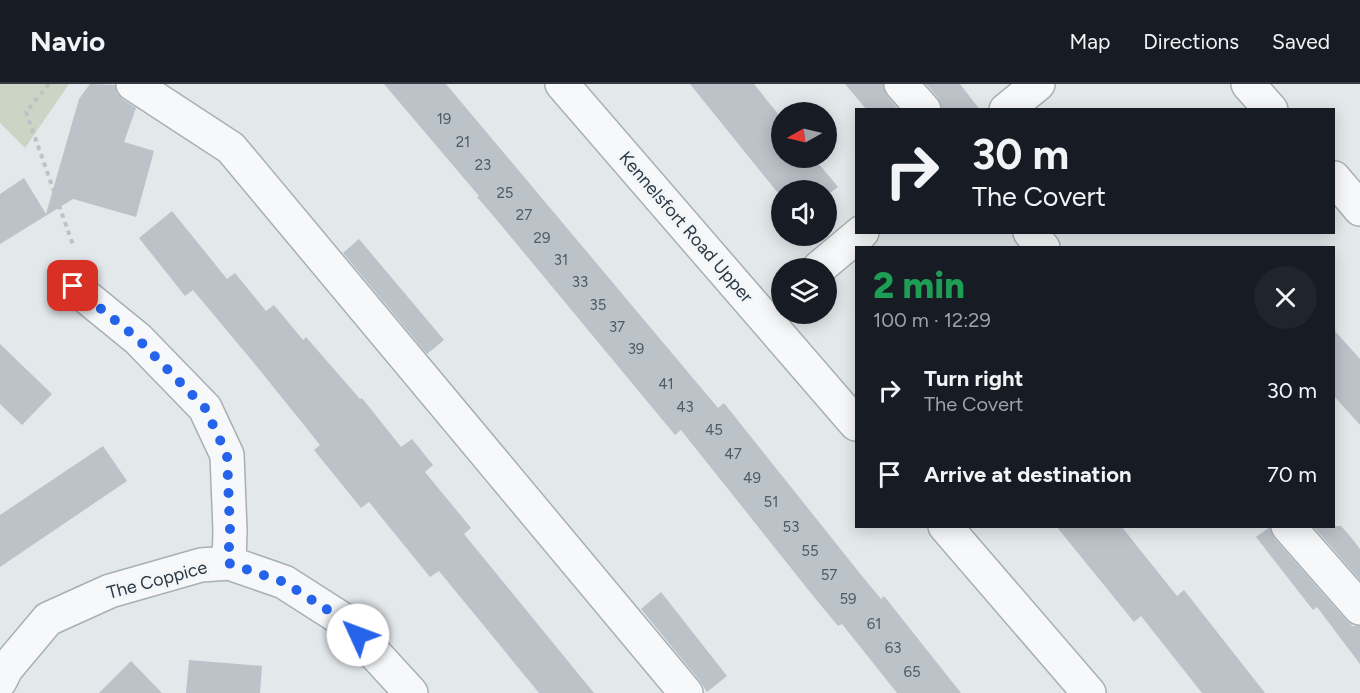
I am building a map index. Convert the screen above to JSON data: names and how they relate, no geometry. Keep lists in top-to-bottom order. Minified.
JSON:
{"streets":{"street":["Kennelsfort Road Upper","The Coppice"]},"house_numbers":["19","21","23","25","27","29","31","33","35","37","39","41","43","45","47","49","51","53","55","57","59","61","63","65"],"north":"left","page":{"header":"Navio","nav":["Map","Directions","Saved"],"turn":["30 m","The Covert"],"heading":["2 min","100 m · 12:29"],"list":[{"name":"Turn right","note":"The Covert","value":"30 m"},{"name":"Arrive at destination","value":"70 m"}]}}
